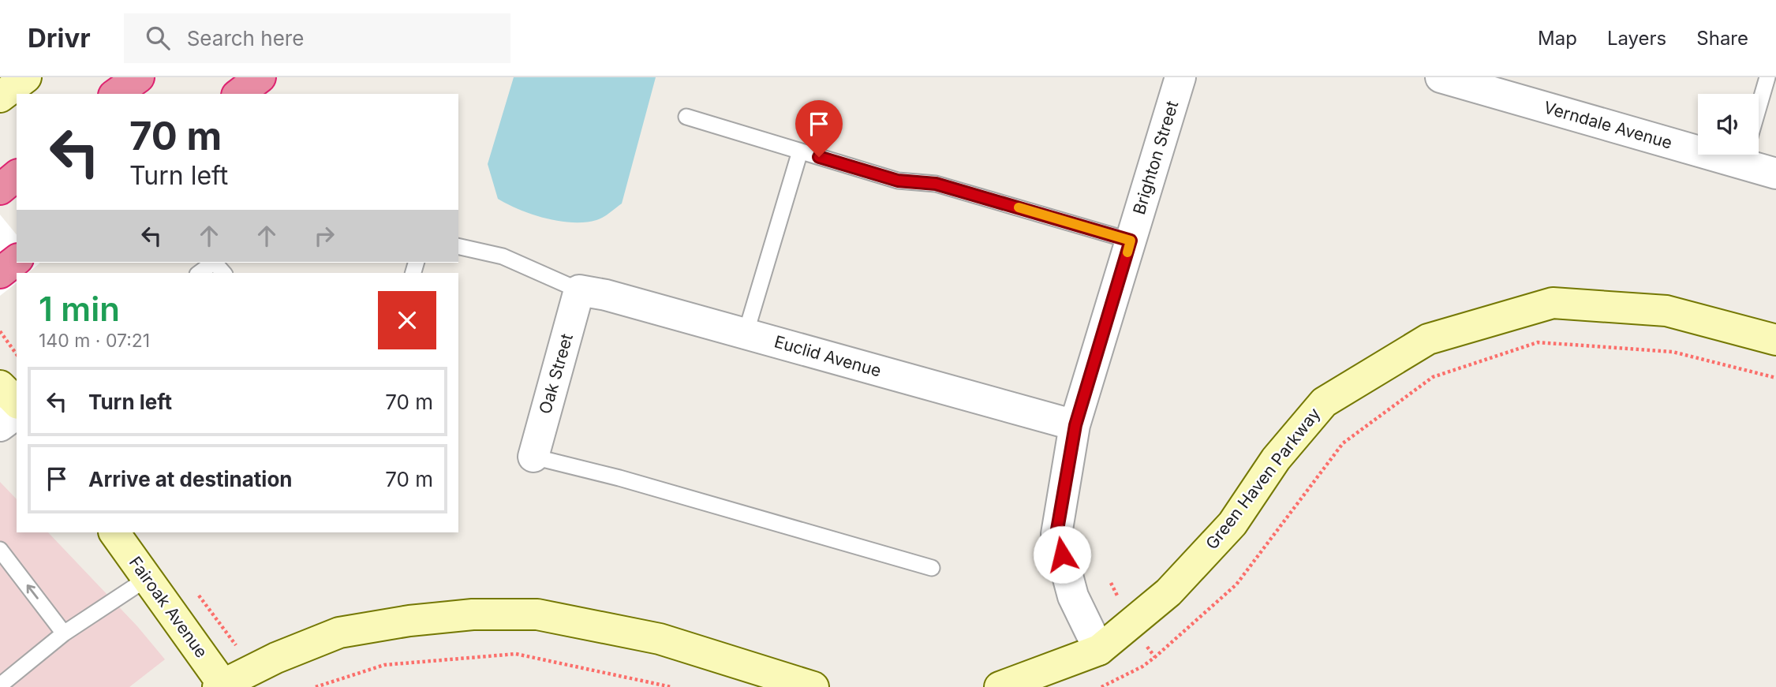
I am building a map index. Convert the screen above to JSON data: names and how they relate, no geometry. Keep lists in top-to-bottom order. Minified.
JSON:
{"streets":{"street":["Verndale Avenue","Brighton Street","Euclid Avenue","Oak Street","Green Haven Parkway","Fairoak Avenue"]},"crossings":[["Brighton Street","Euclid Avenue"],["Brighton Street","Green Haven Parkway"],["Euclid Avenue","Oak Street"]],"page":{"header":"Drivr","search":"Search here","nav":["Map","Layers","Share"],"turn":["70 m","Turn left"],"heading":["1 min","140 m · 07:21"],"list":[{"name":"Turn left","value":"70 m"},{"name":"Arrive at destination","value":"70 m"}]}}
